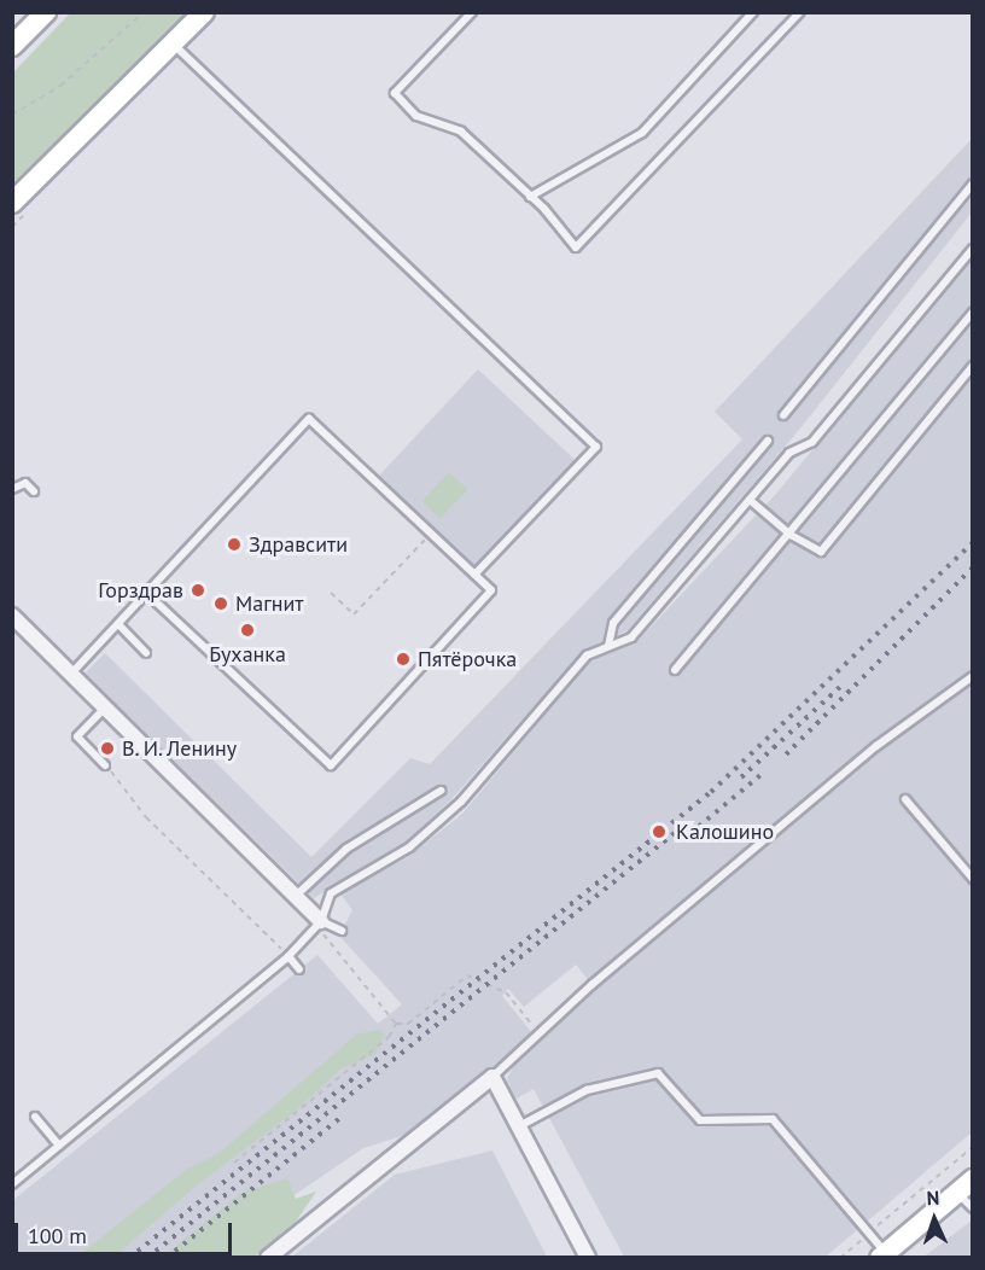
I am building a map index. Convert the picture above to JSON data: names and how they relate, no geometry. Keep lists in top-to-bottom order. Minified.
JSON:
{"places":["Здравсити","Горздрав","Магнит","Буханка","Пятёрочка","В. И. Ленину","Калошино"],"scale_bar":"100 m","north":"top"}
